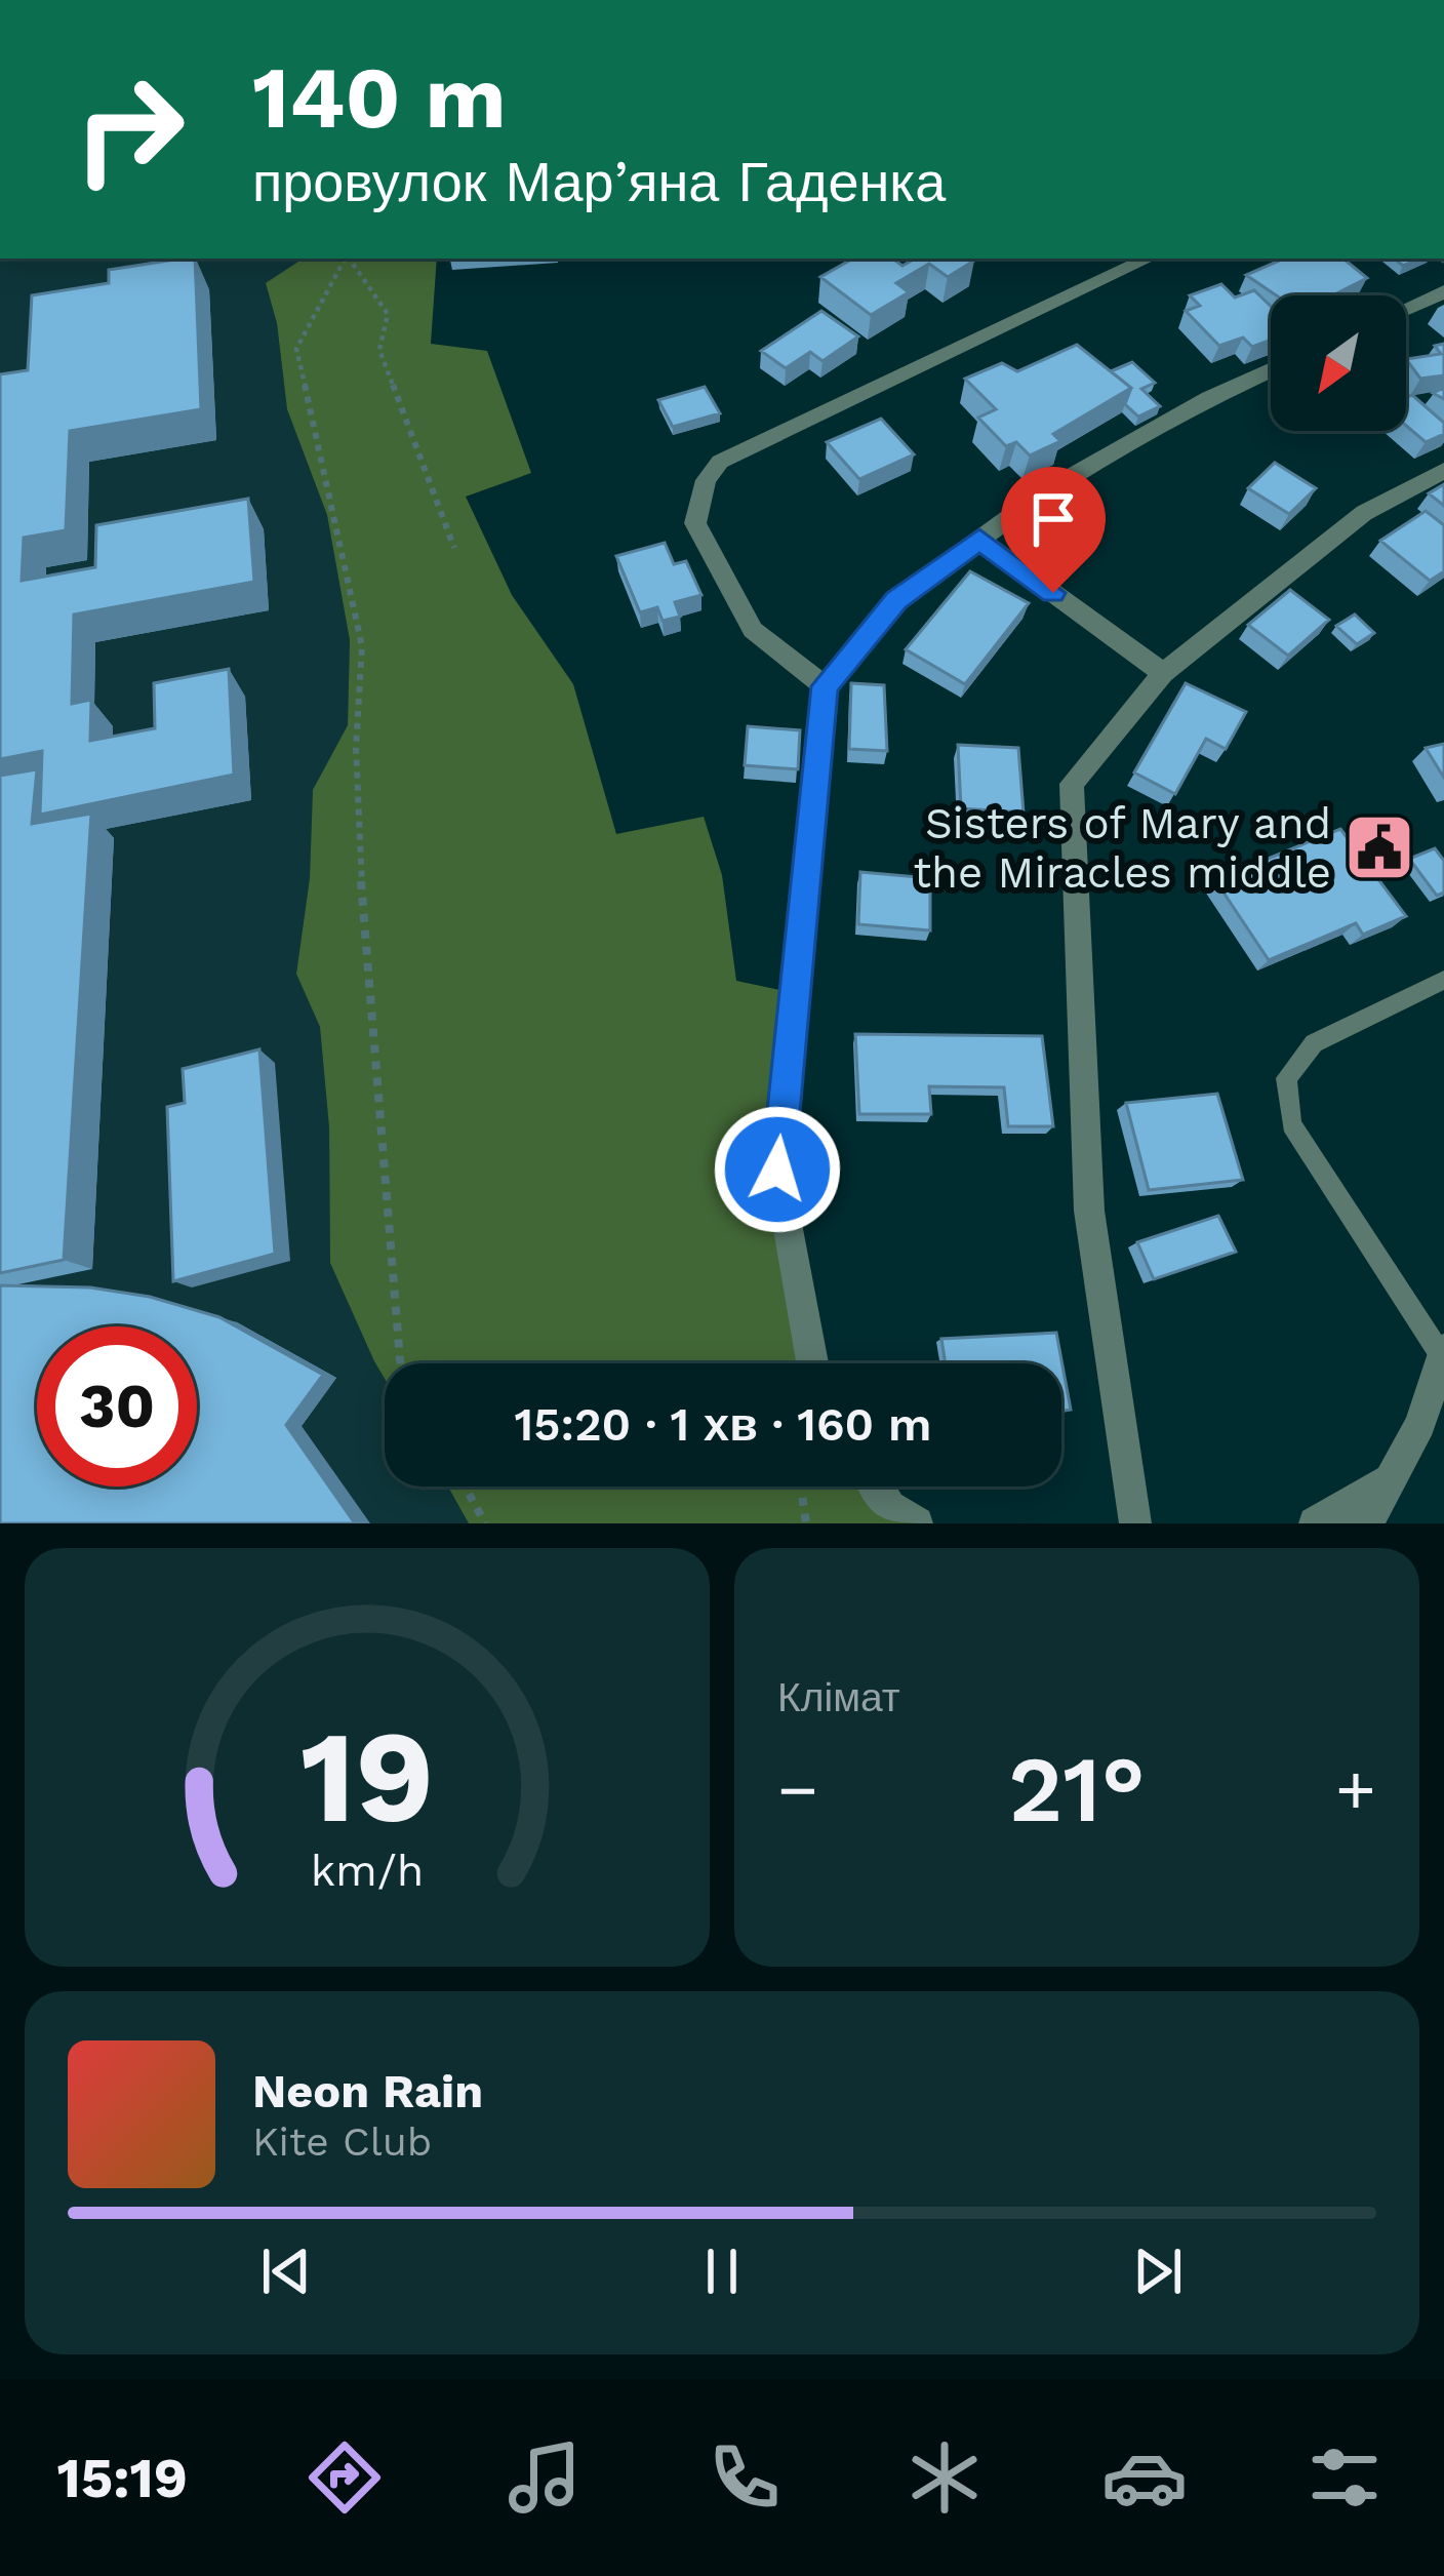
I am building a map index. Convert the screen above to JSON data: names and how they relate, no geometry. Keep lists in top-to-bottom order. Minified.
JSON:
{"places":{"public building":["Sisters of Mary and the Miracles middle"]},"north":"bottom left","page":{"turn":["140 m","провулок Мар’яна Гаденка"],"limit":"30","trip":"15:20 · 1 хв · 160 m","tile":"Клімат","heat":["−","21°","+"],"song":["Neon Rain","Kite Club"],"tabs":"15:19","gauge":["19","km/h"]}}
